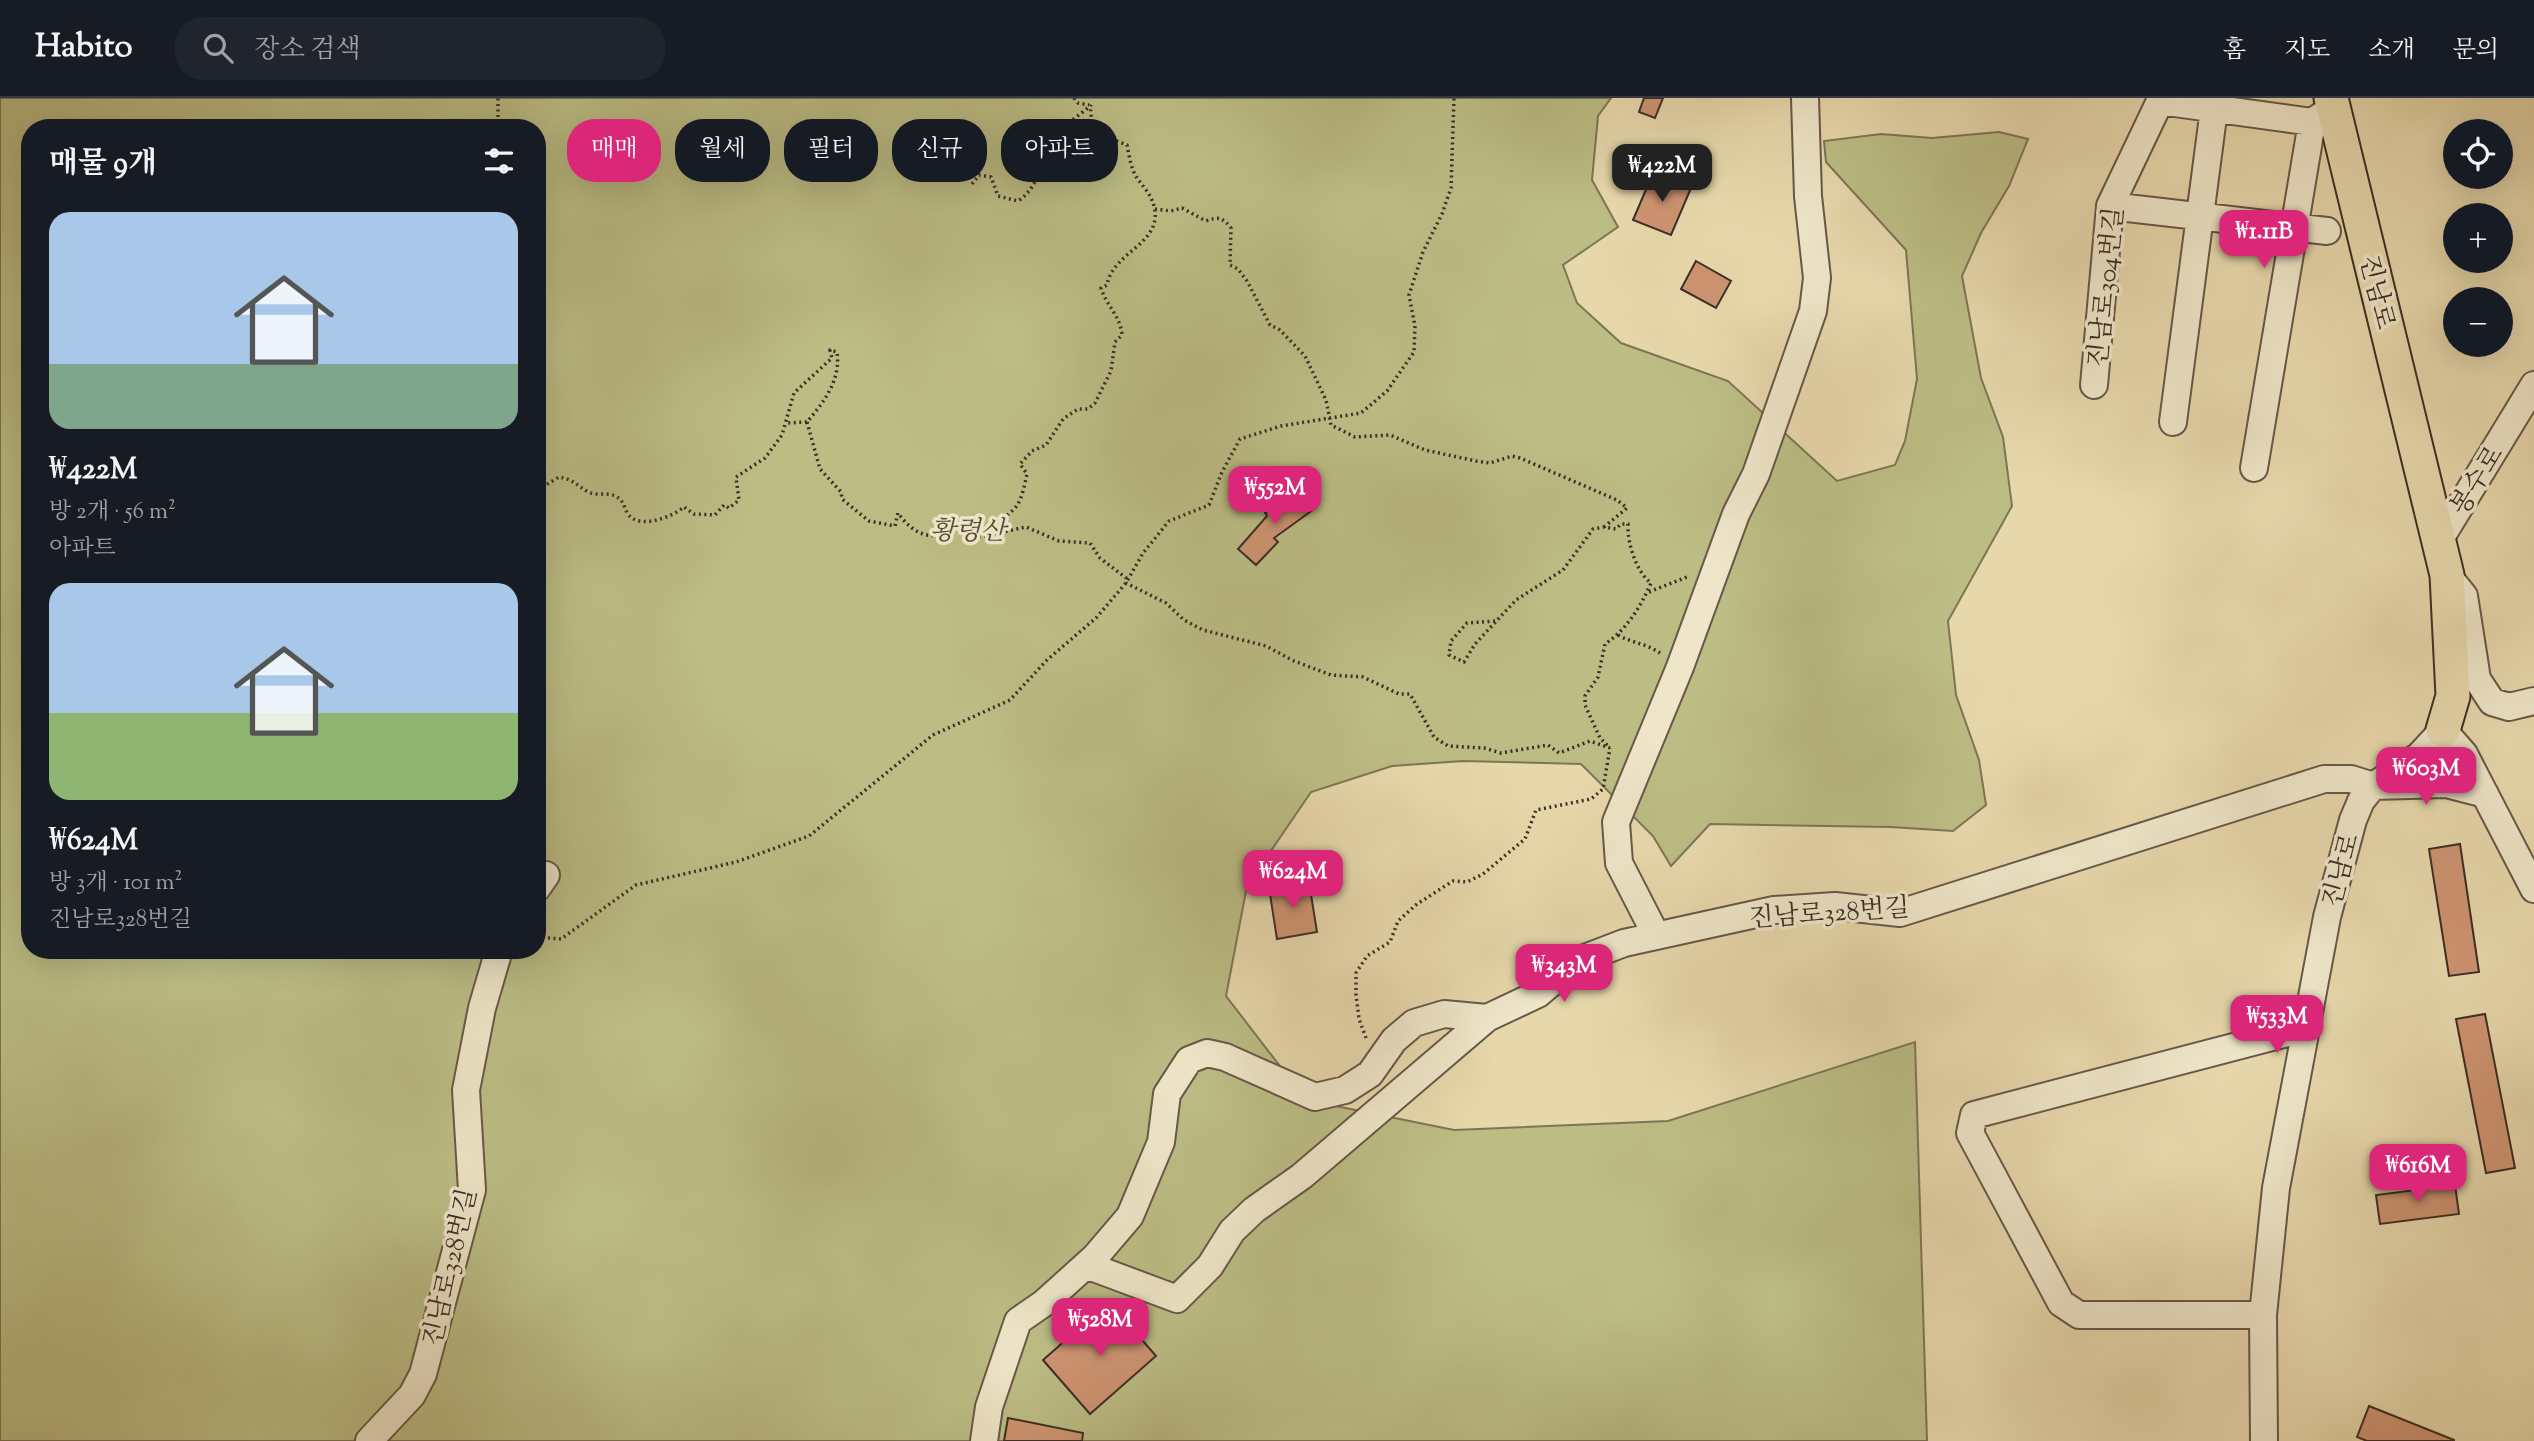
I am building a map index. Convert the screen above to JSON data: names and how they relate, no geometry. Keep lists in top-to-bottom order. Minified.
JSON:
{"streets":{"main road":["진남로"],"street":["진남로304번길","봉수로","진남로328번길"]},"crossings":[["진남로304번길","진남로"],["진남로","봉수로"],["진남로","진남로328번길"]],"parks":["황령산"],"page":{"header":"Habito","search":"장소 검색","nav":["홈","지도","소개","문의"],"map_buttons":["+","−"],"chip":["매매","월세","필터","신규","아파트"],"heading":"매물 9개","price":["₩422M","₩1.11B","₩552M","₩603M","₩624M","₩343M","₩533M","₩616M","₩528M"],"list":[{"name":"₩422M","note":"방 2개 · 56 m² · 아파트"},{"name":"₩624M","note":"방 3개 · 101 m² · 진남로328번길"}]}}
